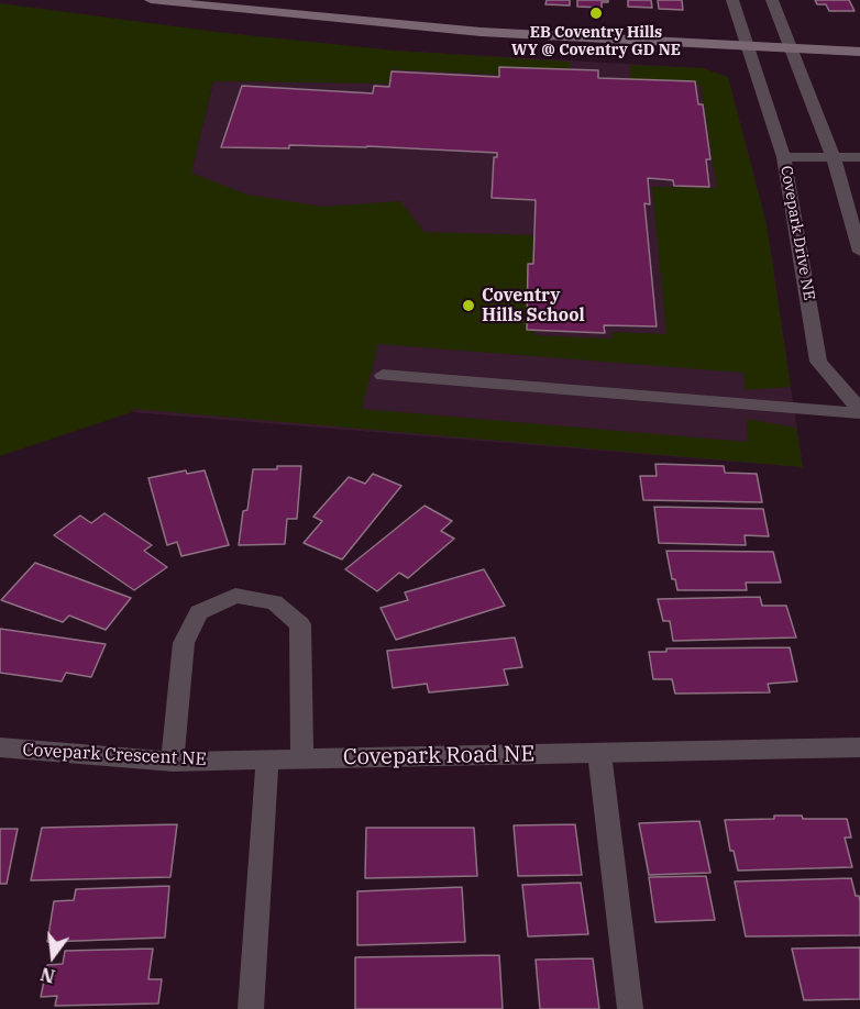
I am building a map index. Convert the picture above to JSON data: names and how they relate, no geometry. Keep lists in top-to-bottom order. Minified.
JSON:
{"streets":{"street":["Covepark Drive NE","Covepark Crescent NE","Covepark Road NE"]},"crossings":[["Covepark Crescent NE","Covepark Road NE"]],"places":["EB Coventry Hills WY @ Coventry GD NE","Coventry Hills School"],"north":"bottom"}
